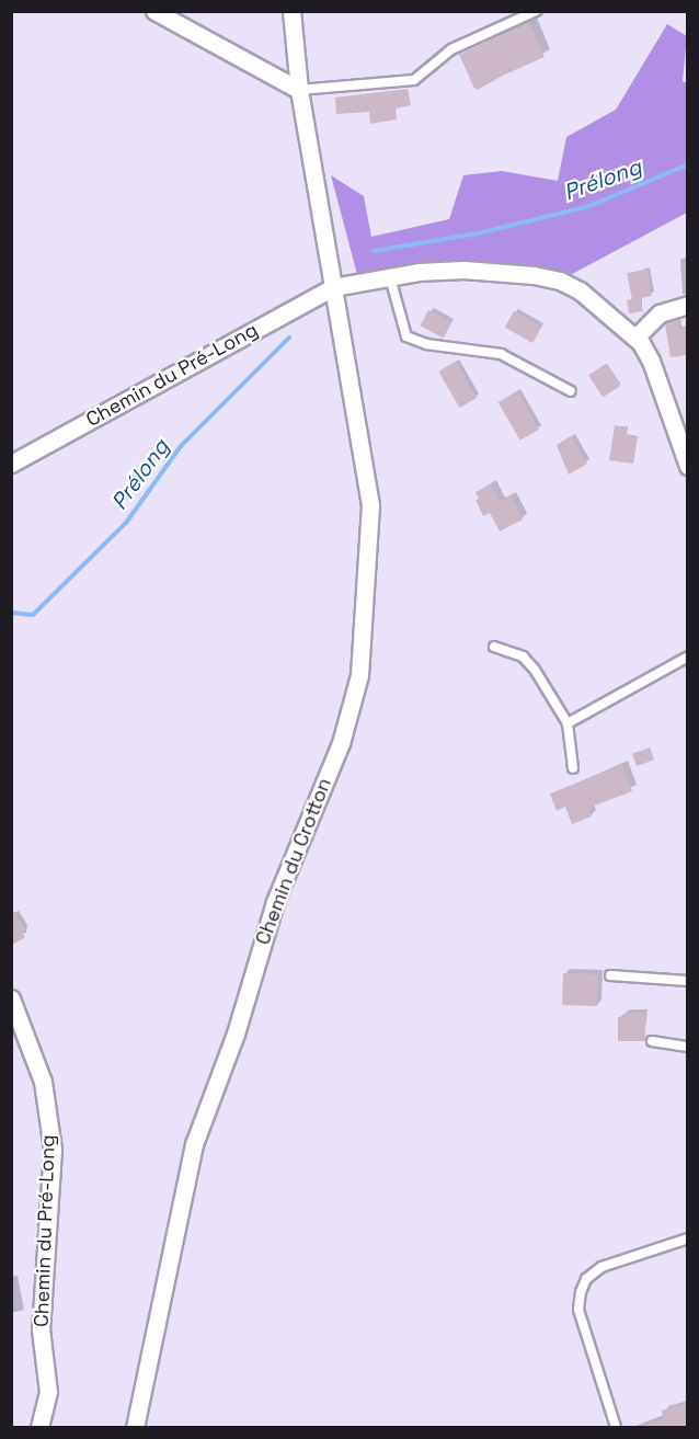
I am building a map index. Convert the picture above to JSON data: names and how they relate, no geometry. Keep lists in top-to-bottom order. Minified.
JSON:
{"streets":{"street":["Chemin du Pré-Long","Chemin du Crotton"]},"crossings":[["Chemin du Pré-Long","Chemin du Crotton"]],"water":["Prélong"]}
